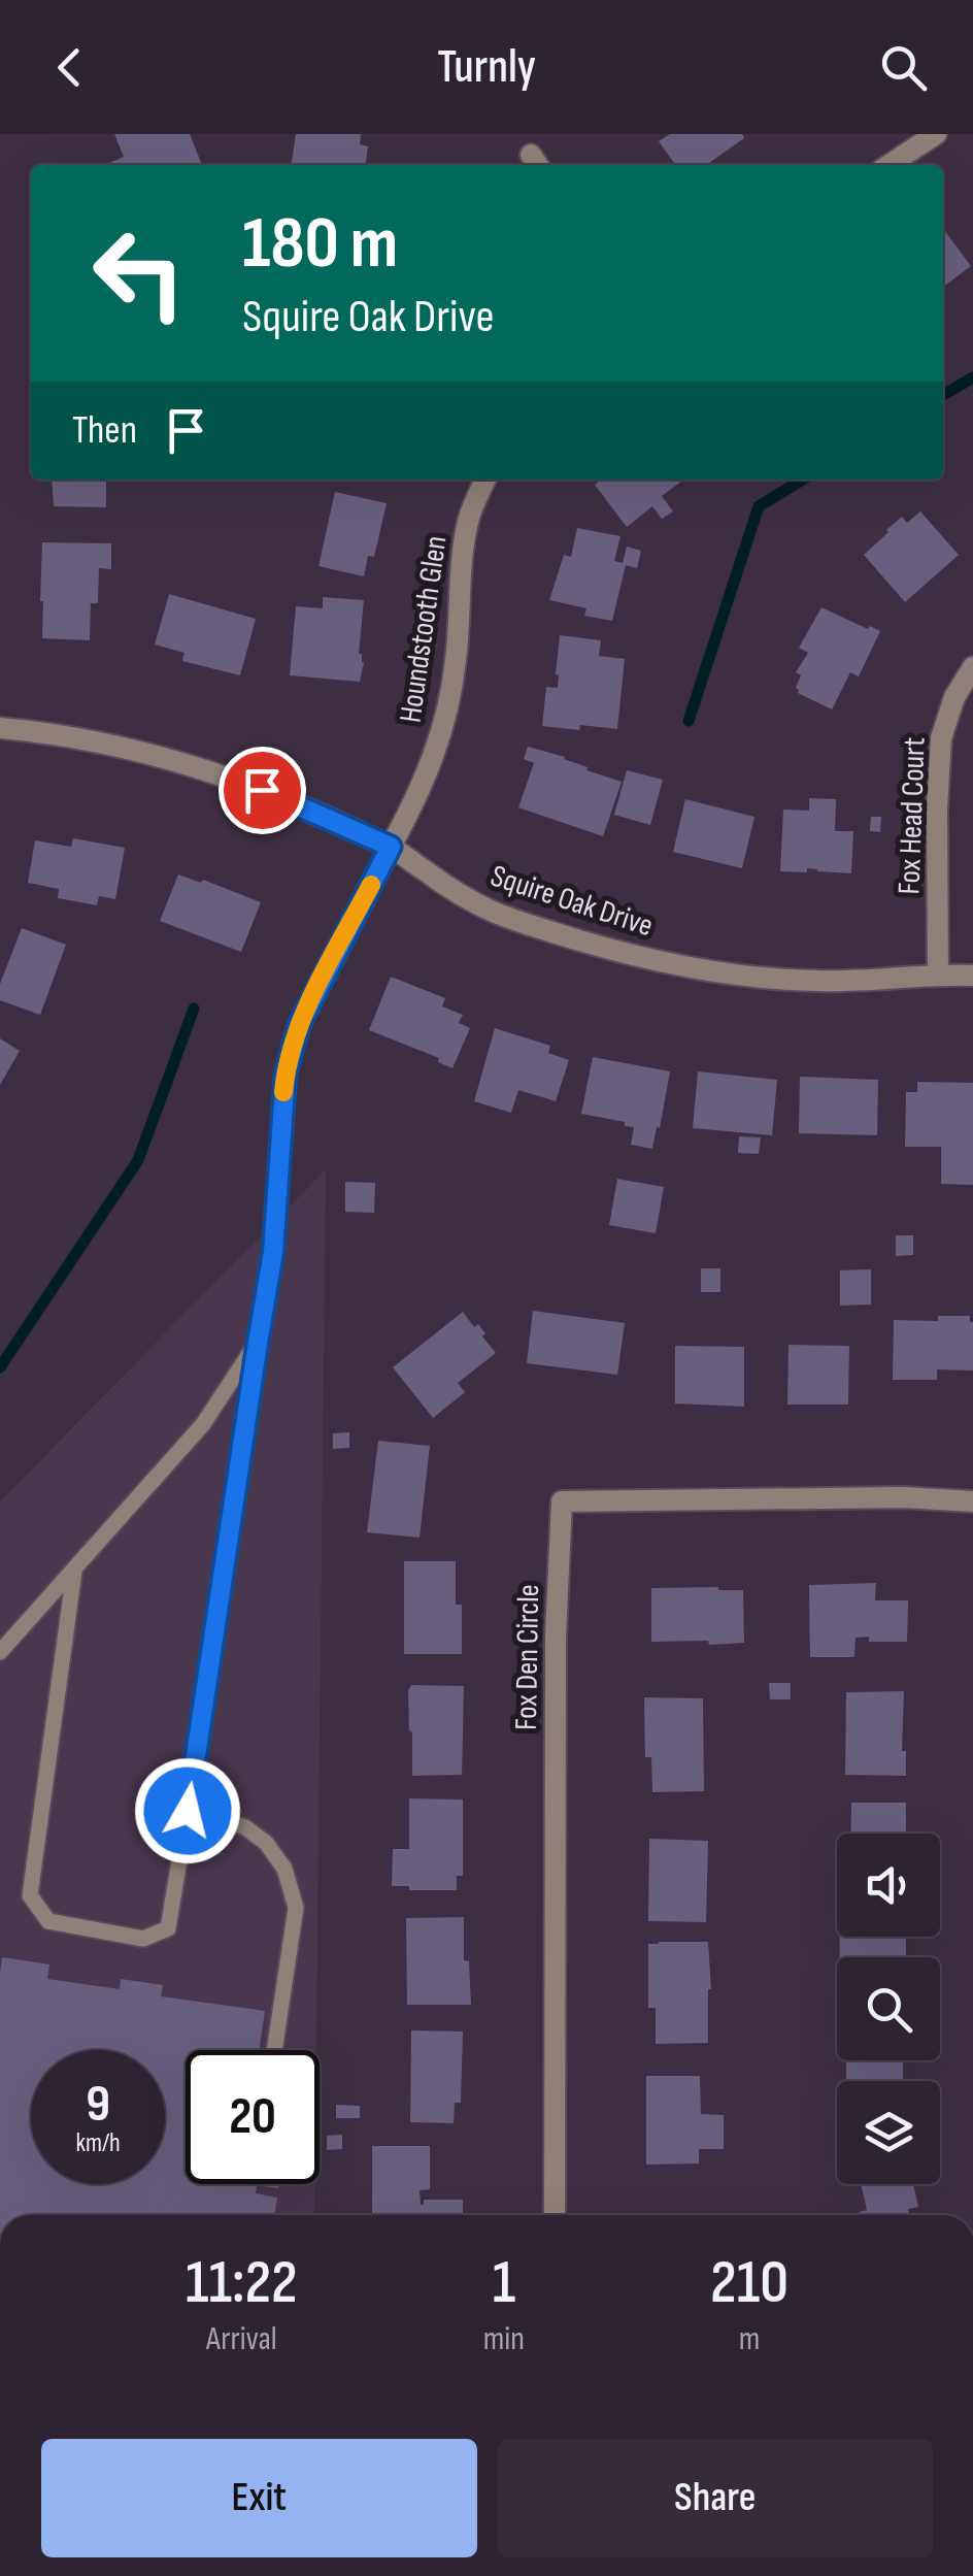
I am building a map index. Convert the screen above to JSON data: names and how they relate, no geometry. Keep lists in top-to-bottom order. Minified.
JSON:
{"streets":{"street":["Houndstooth Glen","Fox Head Court","Squire Oak Drive","Fox Den Circle"]},"crossings":[["Houndstooth Glen","Squire Oak Drive"],["Fox Head Court","Squire Oak Drive"]],"page":{"header":"Turnly","turn":["180 m","Squire Oak Drive"],"then":"Then","speed":"9 km/h","limit":"20","eta":["11:22","Arrival","1","min","210","m"],"buttons":["Exit","Share"]}}
